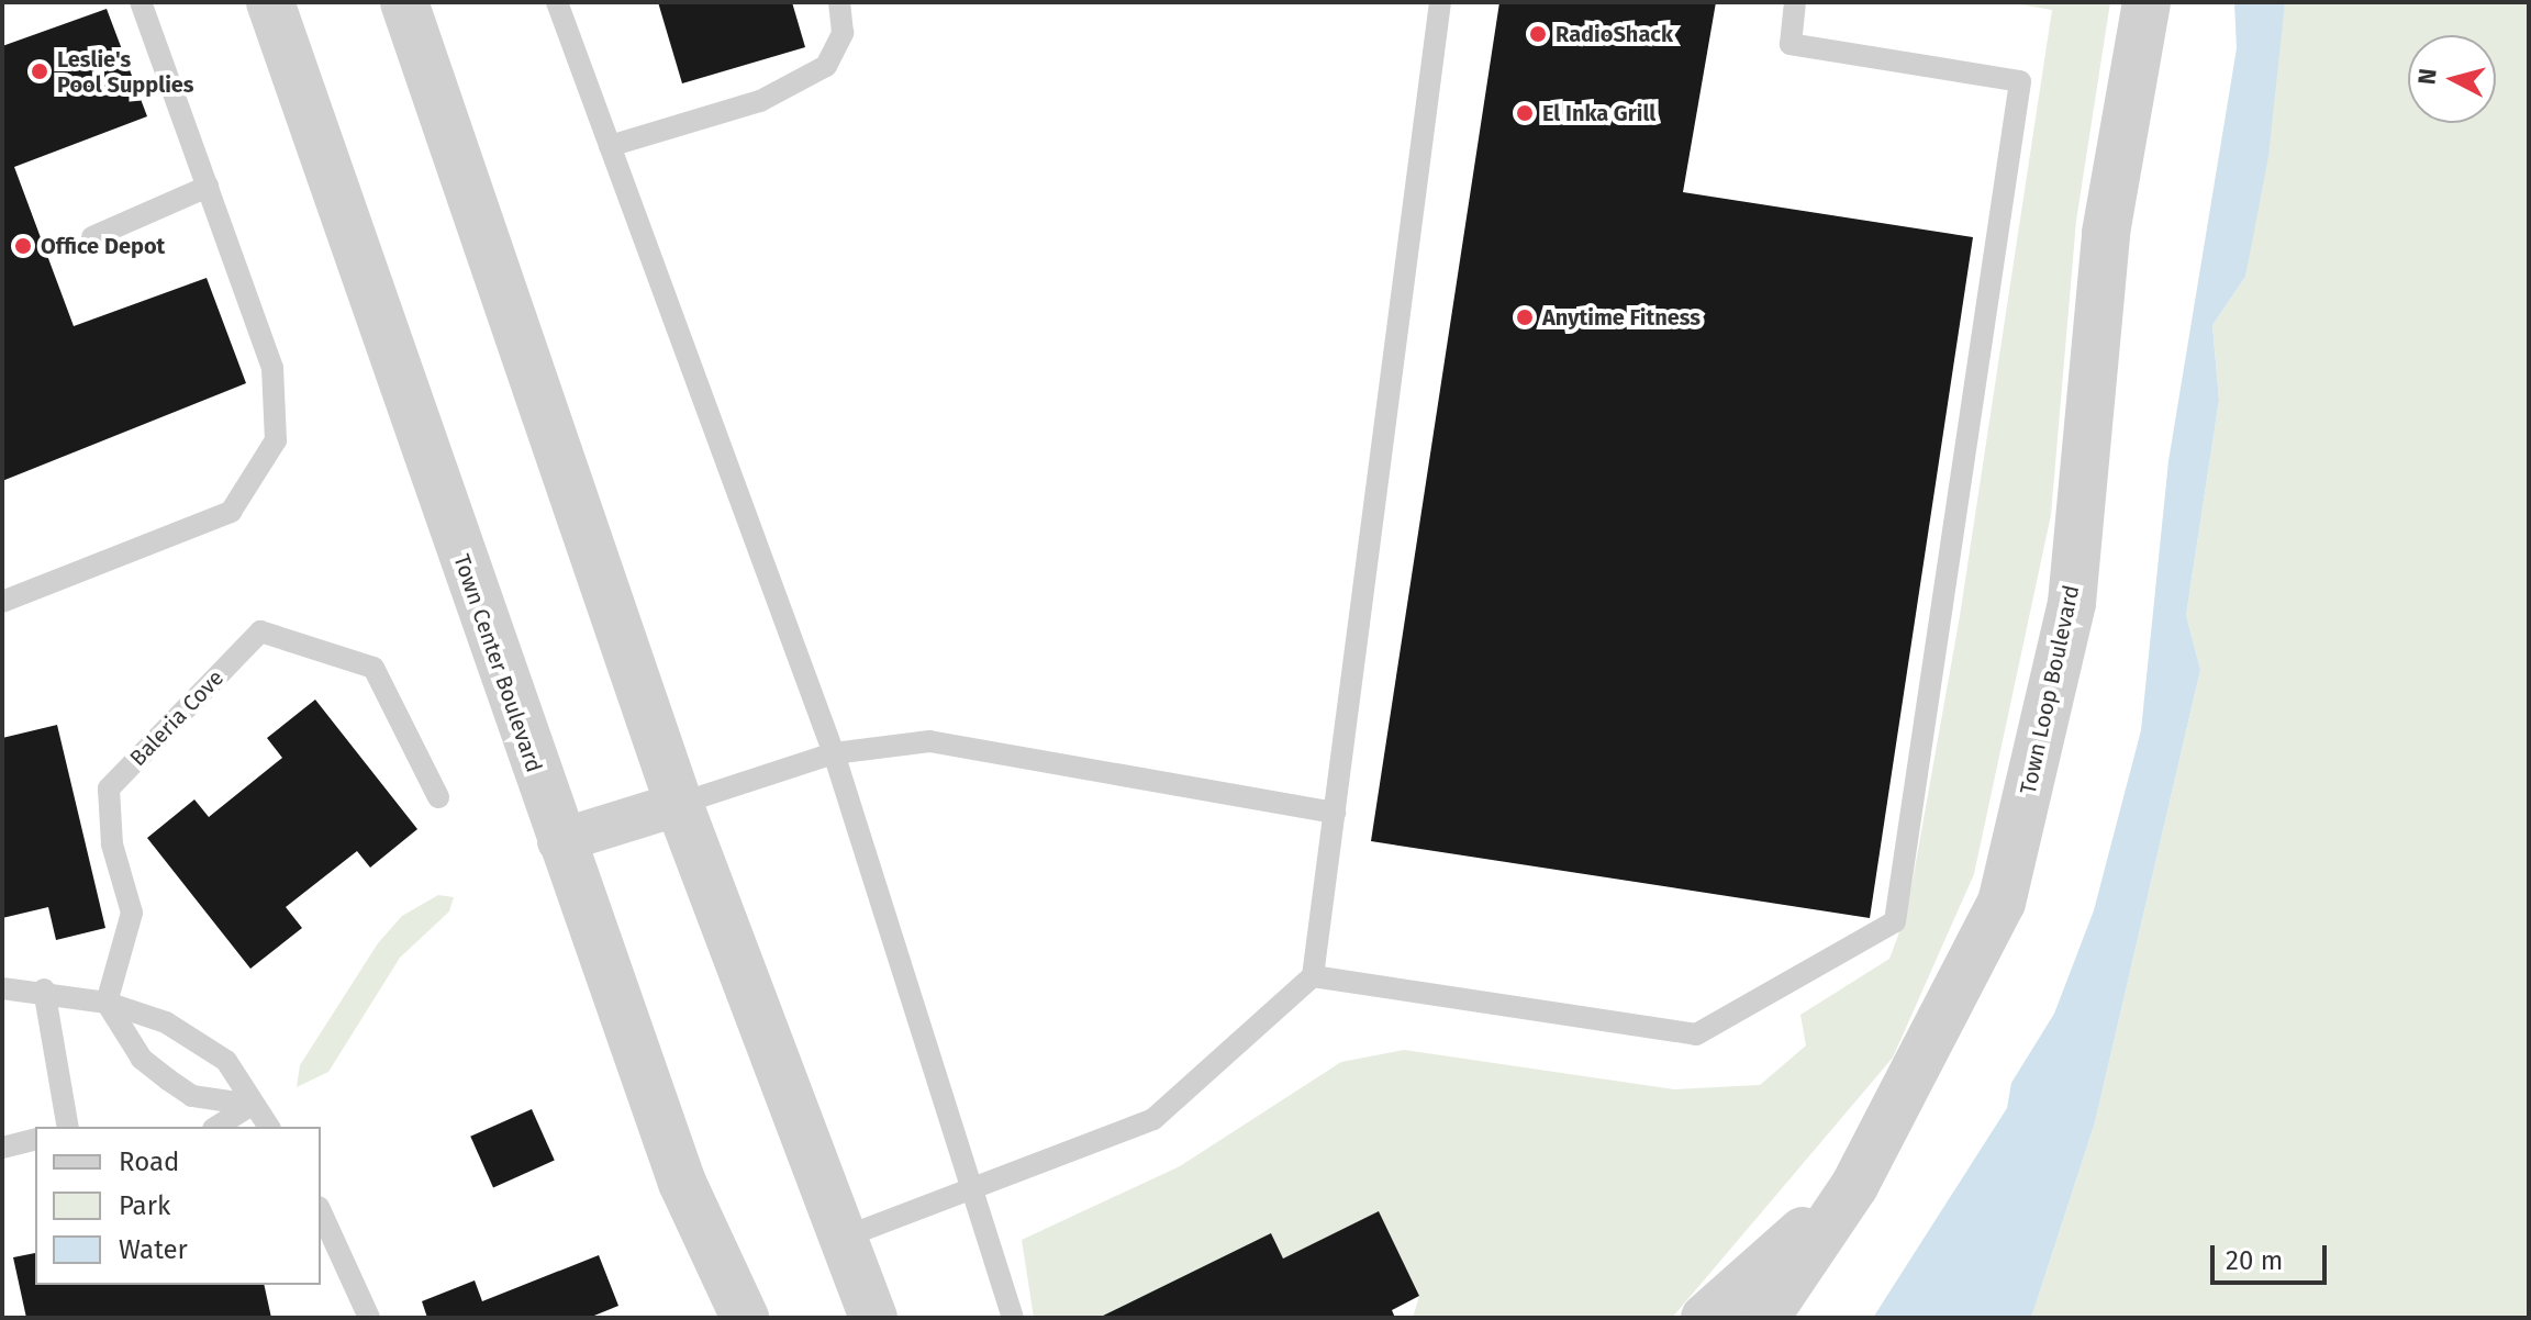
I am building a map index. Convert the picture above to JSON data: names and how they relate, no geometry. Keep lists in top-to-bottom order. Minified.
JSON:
{"streets":{"street":["Town Center Boulevard","Town Loop Boulevard"],"lane":["Baleria Cove"]},"places":["RadioShack","Leslie's Pool Supplies","El Inka Grill","Office Depot","Anytime Fitness"],"legend":["Road","Park","Water"],"scale_bar":"20 m","north":"left"}
